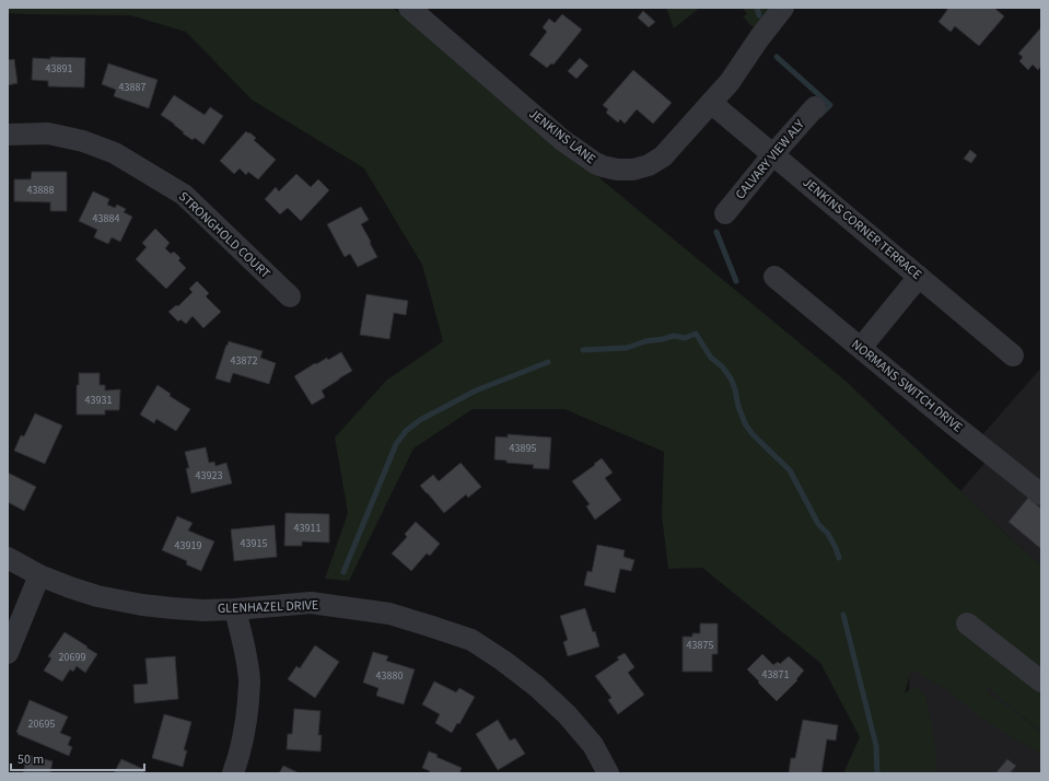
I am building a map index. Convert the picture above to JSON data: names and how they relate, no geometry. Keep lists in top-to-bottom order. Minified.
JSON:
{"streets":{"street":["JENKINS LANE","CALVARY VIEW ALY","JENKINS CORNER TERRACE","STRONGHOLD COURT","NORMANS SWITCH DRIVE","GLENHAZEL DRIVE"]},"crossings":[["JENKINS LANE","JENKINS CORNER TERRACE"],["CALVARY VIEW ALY","JENKINS CORNER TERRACE"]],"house_numbers":["43891","43887","43888","43884","43872","43931","43895","43923","43911","43915","43919","43875","20699","43871","43880","20695"],"scale_bar":"50 m"}
